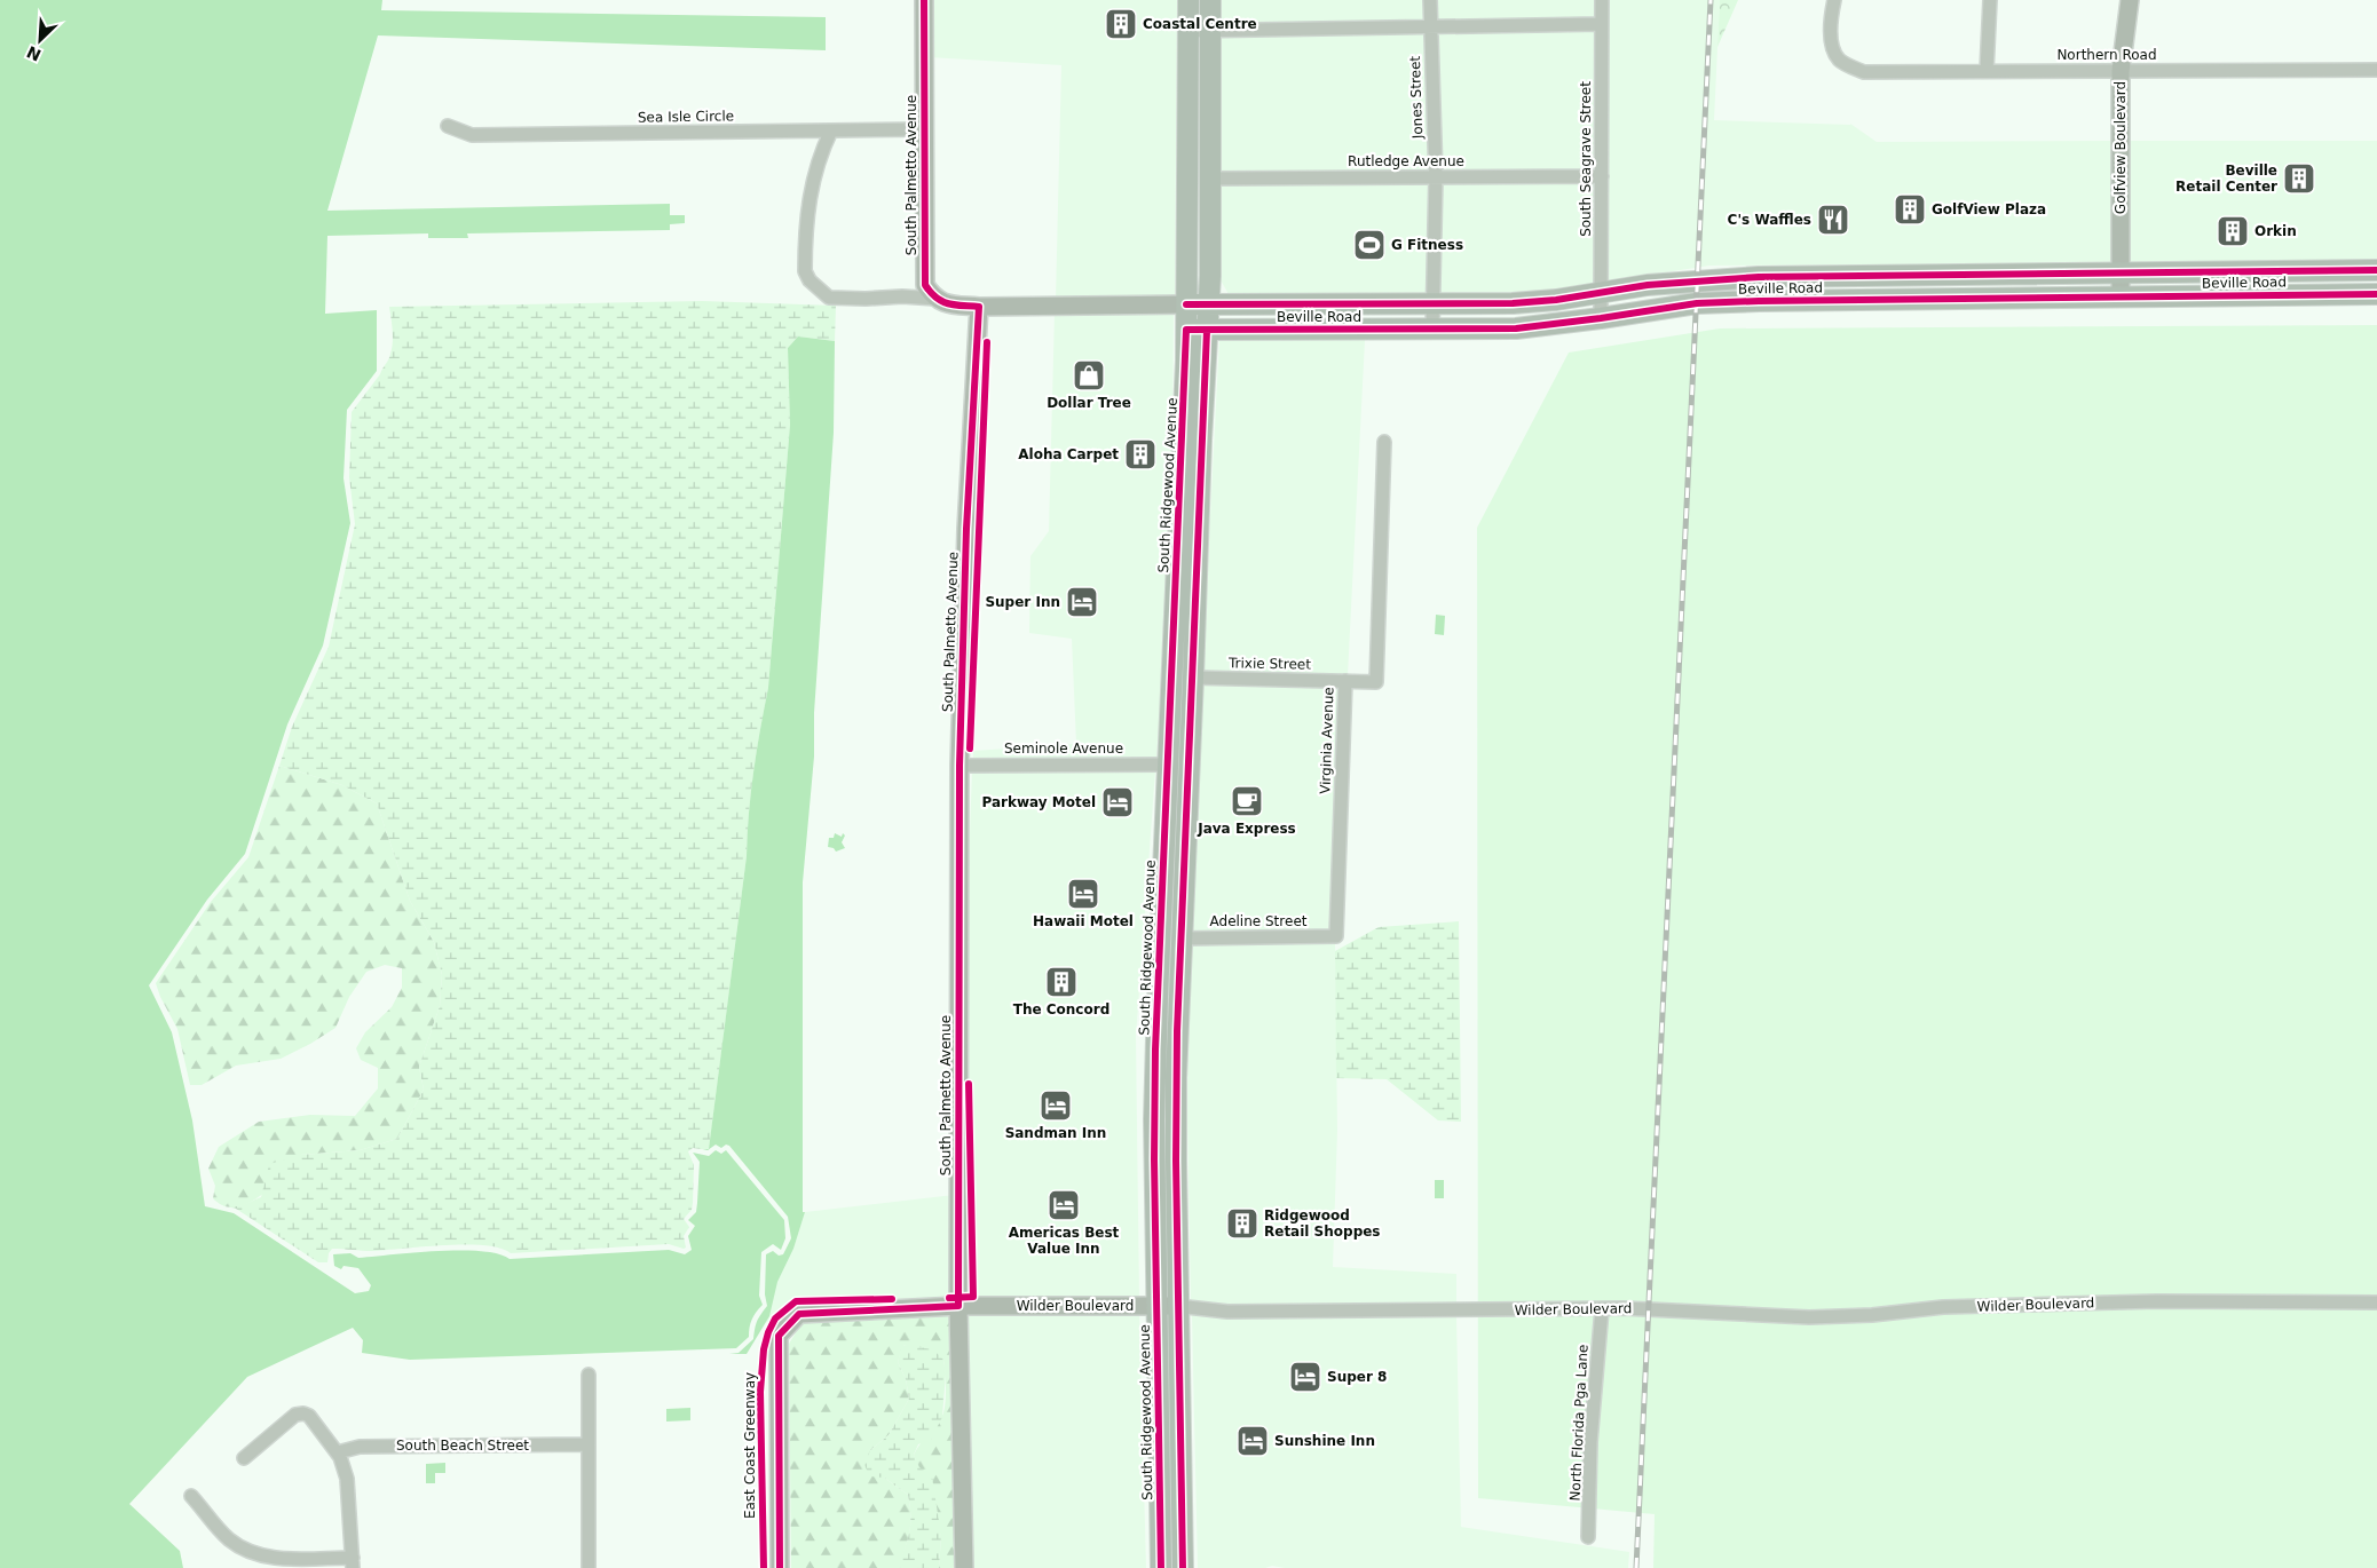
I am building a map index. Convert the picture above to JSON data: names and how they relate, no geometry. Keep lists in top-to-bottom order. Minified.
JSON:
{"streets":{"main road":["Beville Road","South Ridgewood Avenue"],"street":["Northern Road","Jones Street","Sea Isle Circle","Golfview Boulevard","South Seagrave Street","Rutledge Avenue","South Palmetto Avenue","Trixie Street","Virginia Avenue","Seminole Avenue","Adeline Street","Wilder Boulevard","North Florida Pga Lane","South Beach Street"],"cycle path":["East Coast Greenway"]},"crossings":[["Northern Road","Golfview Boulevard"],["Jones Street","Rutledge Avenue"],["Jones Street","Beville Road"],["Sea Isle Circle","South Palmetto Avenue"],["Golfview Boulevard","Beville Road"],["South Seagrave Street","Rutledge Avenue"],["South Seagrave Street","Beville Road"],["Rutledge Avenue","South Ridgewood Avenue"],["South Palmetto Avenue","Beville Road"],["South Palmetto Avenue","Seminole Avenue"],["South Palmetto Avenue","Wilder Boulevard"],["Beville Road","South Ridgewood Avenue"],["South Ridgewood Avenue","Trixie Street"],["South Ridgewood Avenue","Seminole Avenue"],["South Ridgewood Avenue","Adeline Street"],["South Ridgewood Avenue","Wilder Boulevard"],["Trixie Street","Virginia Avenue"],["Virginia Avenue","Adeline Street"],["Wilder Boulevard","North Florida Pga Lane"]],"places":{"building":["Coastal Centre","Beville Retail Center","GolfView Plaza","Orkin","Aloha Carpet","The Concord","Ridgewood Retail Shoppes"],"restaurant":["C's Waffles"],"sports":["G Fitness"],"shop":["Dollar Tree"],"hotel":["Super Inn","Parkway Motel","Hawaii Motel","Sandman Inn","Americas Best Value Inn","Super 8","Sunshine Inn"],"cafe":["Java Express"]},"north":"bottom left"}
